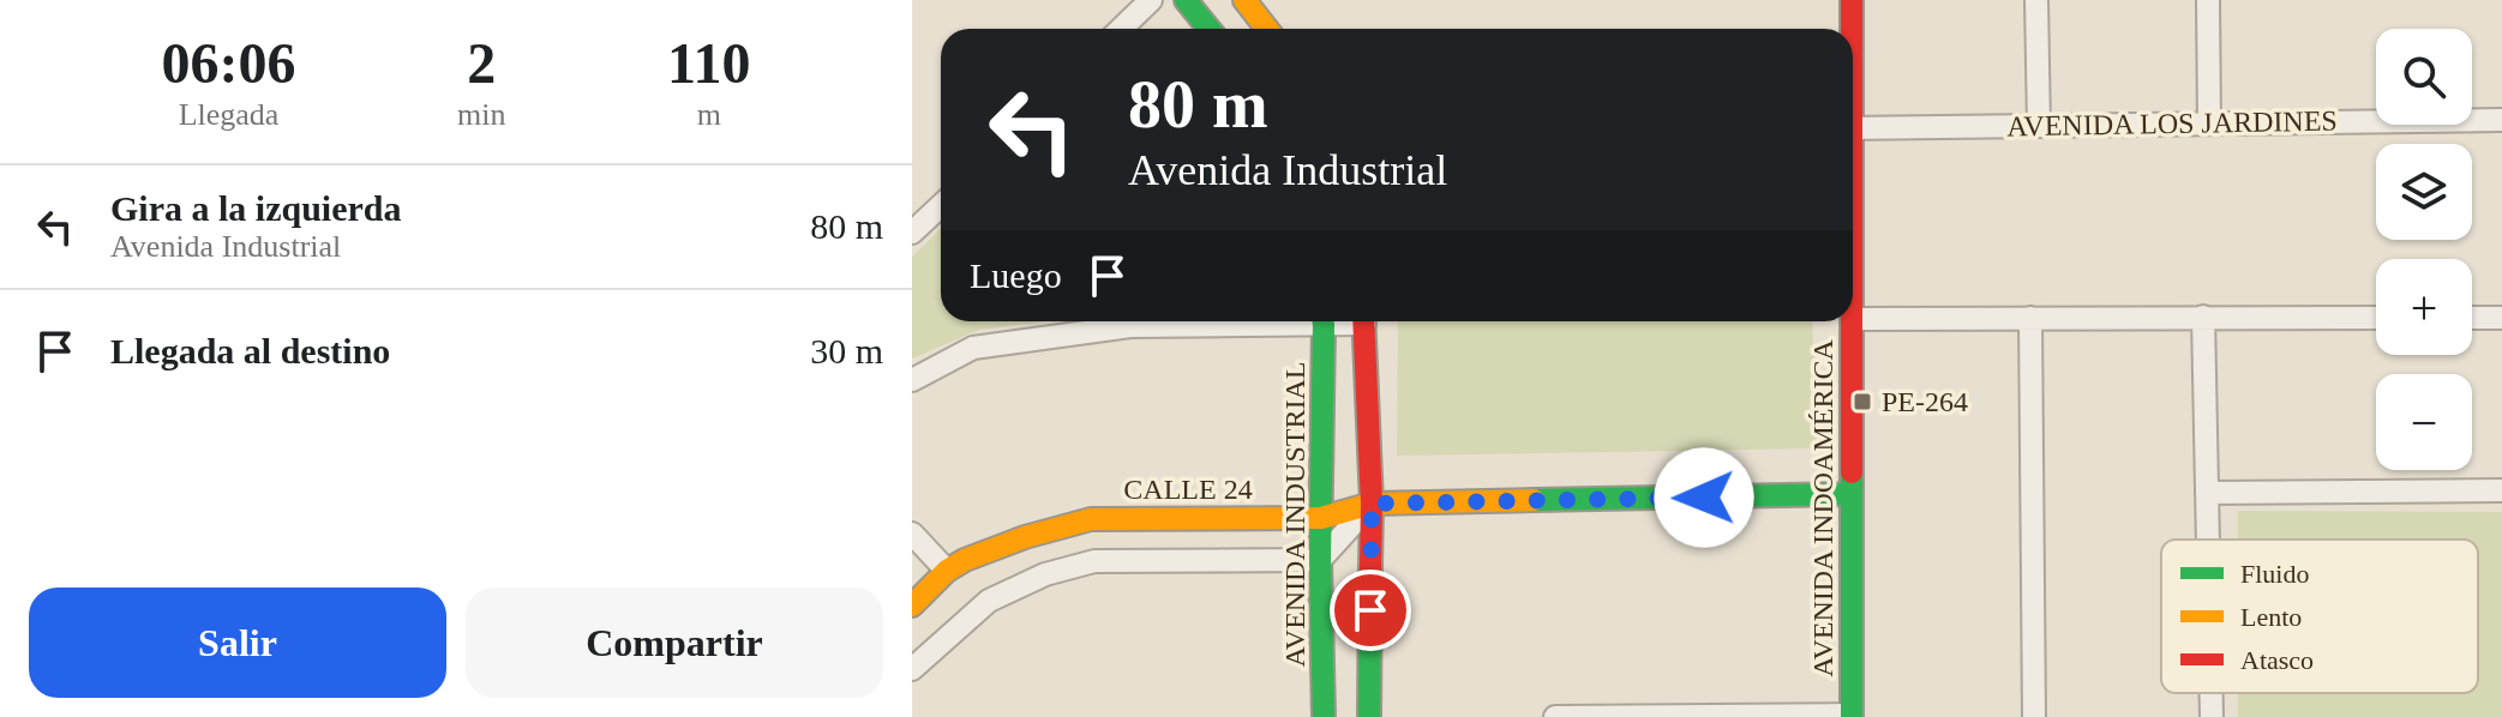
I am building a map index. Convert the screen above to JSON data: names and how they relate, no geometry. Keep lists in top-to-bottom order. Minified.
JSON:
{"streets":{"street":["AVENIDA LOS JARDINES","CALLE 24","AVENIDA INDOAMÉRICA","AVENIDA INDUSTRIAL"]},"crossings":[["CALLE 24","AVENIDA INDOAMÉRICA"],["CALLE 24","AVENIDA INDUSTRIAL"]],"places":{"transit":["PE-264"]},"legend":["Fluido","Lento","Atasco"],"page":{"eta":["06:06","Llegada","2","min","110","m"],"map_buttons":["+","−"],"turn":["80 m","Avenida Industrial"],"list":[{"name":"Gira a la izquierda","note":"Avenida Industrial","value":"80 m"},{"name":"Llegada al destino","value":"30 m"}],"then":"Luego","buttons":["Salir","Compartir"]}}
